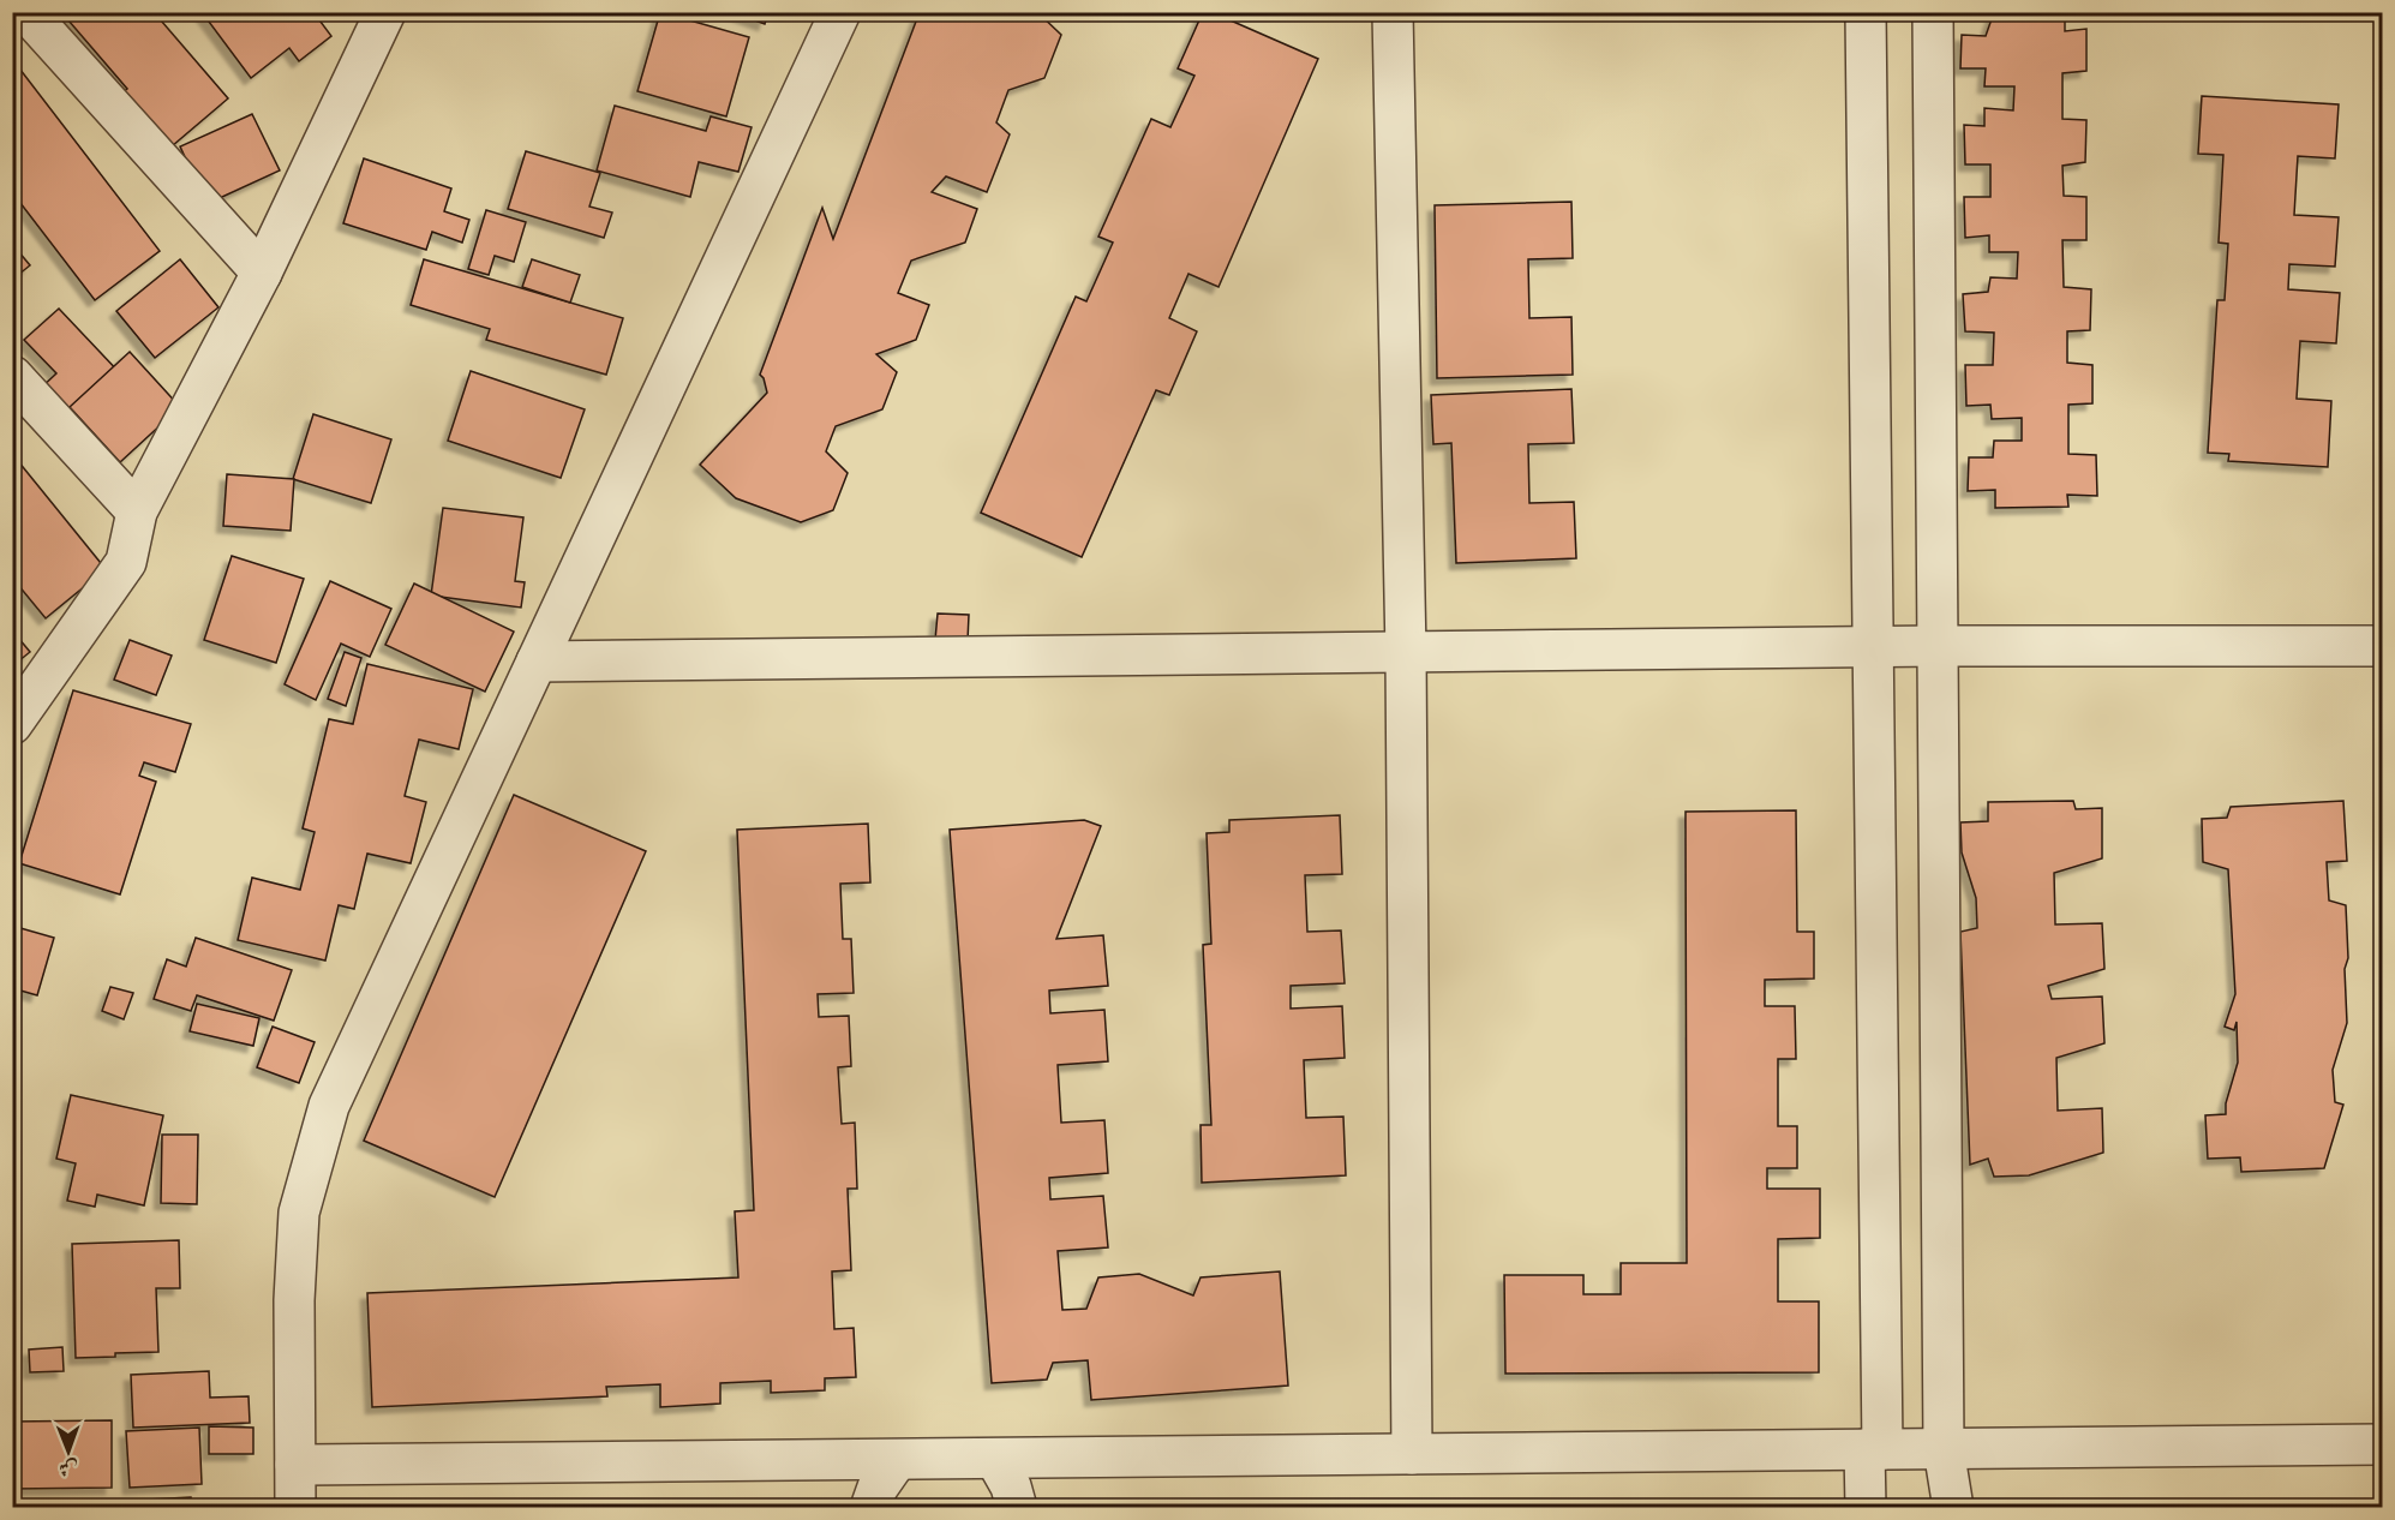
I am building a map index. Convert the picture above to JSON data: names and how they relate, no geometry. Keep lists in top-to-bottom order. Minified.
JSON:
{"north":"bottom"}
